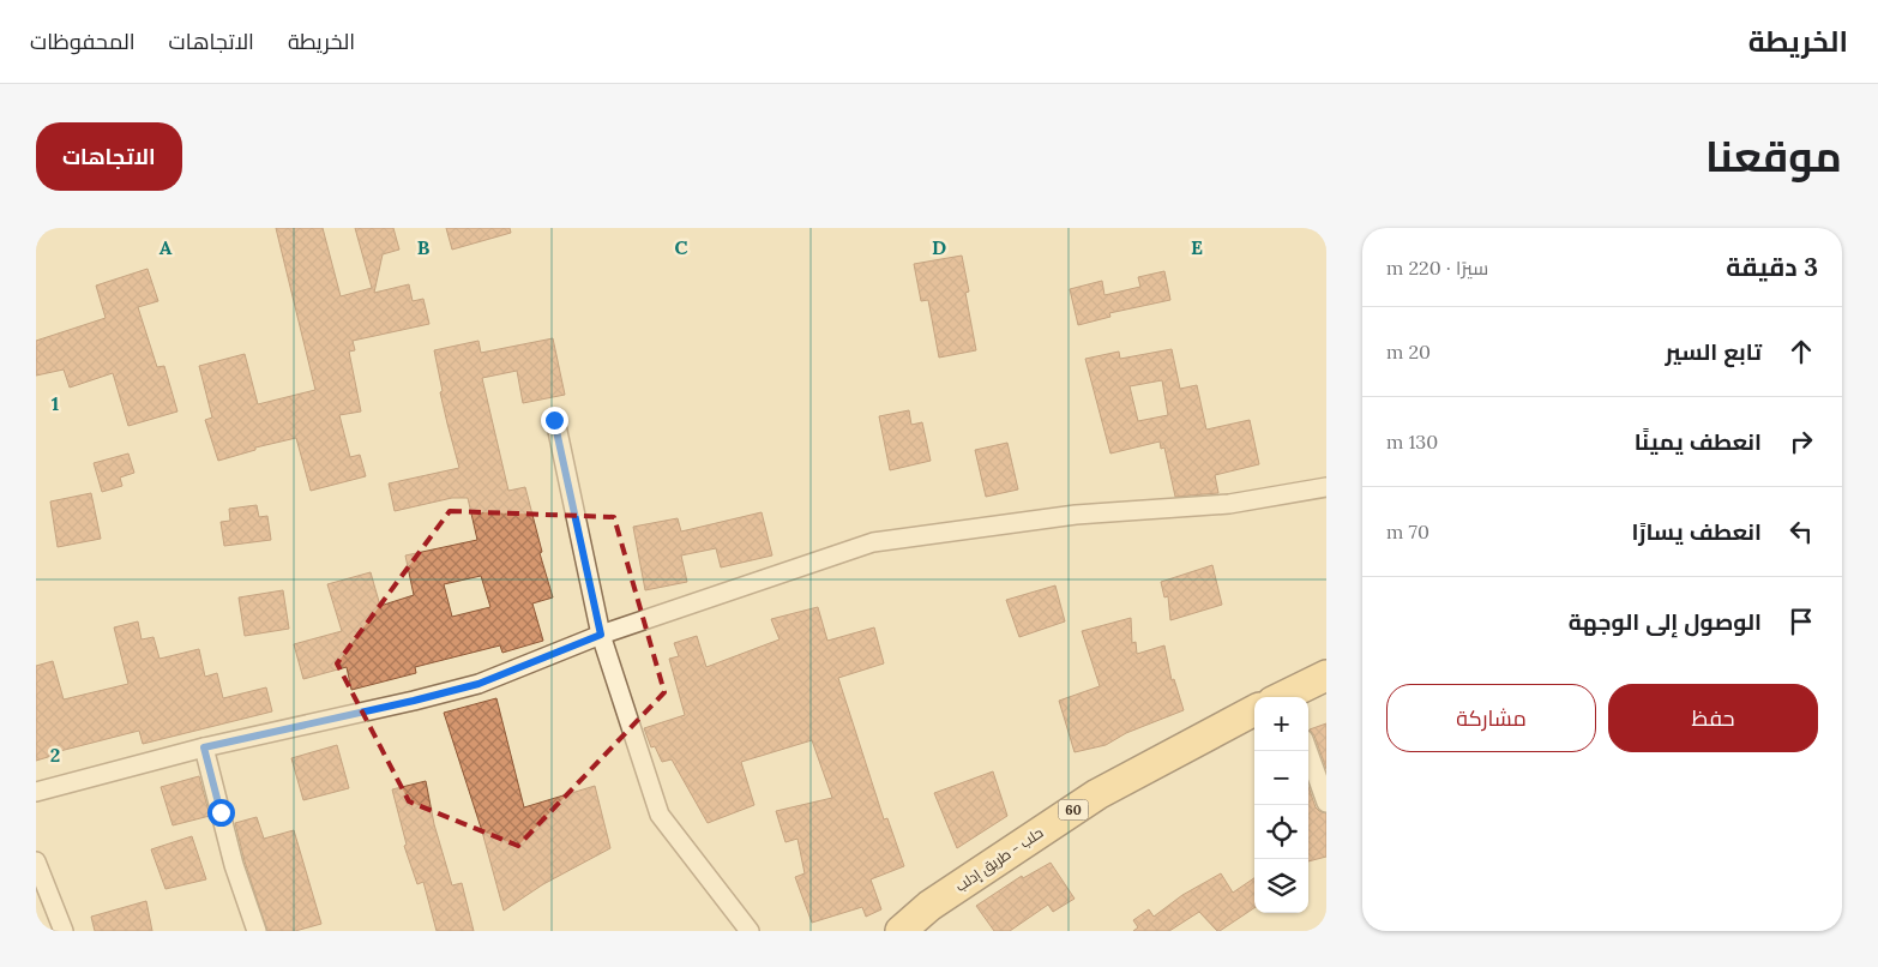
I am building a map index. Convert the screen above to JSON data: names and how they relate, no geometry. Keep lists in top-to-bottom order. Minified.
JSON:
{"streets":{"main road":["60","حلب - طريق إدلب"]},"page":{"header":"الخريطة","nav":["الخريطة","الاتجاهات","المحفوظات"],"title":"موقعنا","buttons":["الاتجاهات",["حفظ","مشاركة"]],"heading":["3 دقيقة","سيرًا · 220 m"],"list":[["تابع السير","20 m"],["انعطف يمينًا","130 m"],["انعطف يسارًا","70 m"],"الوصول إلى الوجهة"],"map_buttons":["+","−"]},"grid":{"columns":["A","B","C","D","E"],"rows":["1","2"]}}
